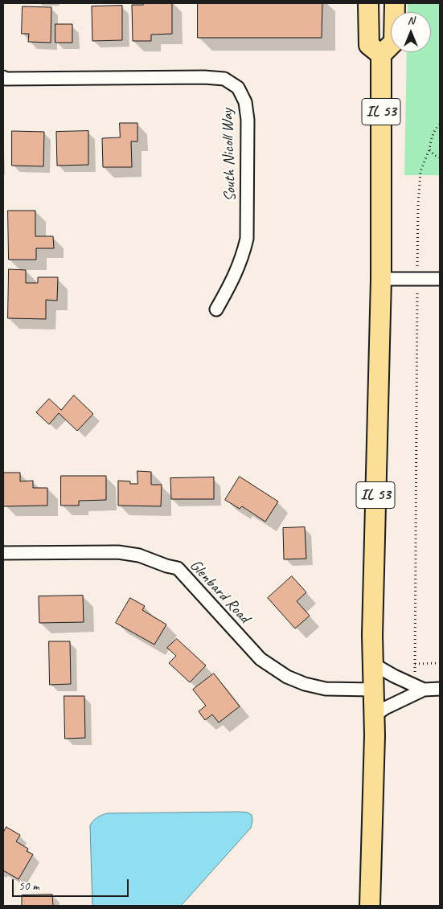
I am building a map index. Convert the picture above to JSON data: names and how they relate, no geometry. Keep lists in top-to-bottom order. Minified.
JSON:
{"streets":{"main road":["IL 53"],"street":["South Nicoll Way","Glenbard Road"]},"crossings":[["IL 53","Glenbard Road"]],"scale_bar":"50 m","north":"top"}
